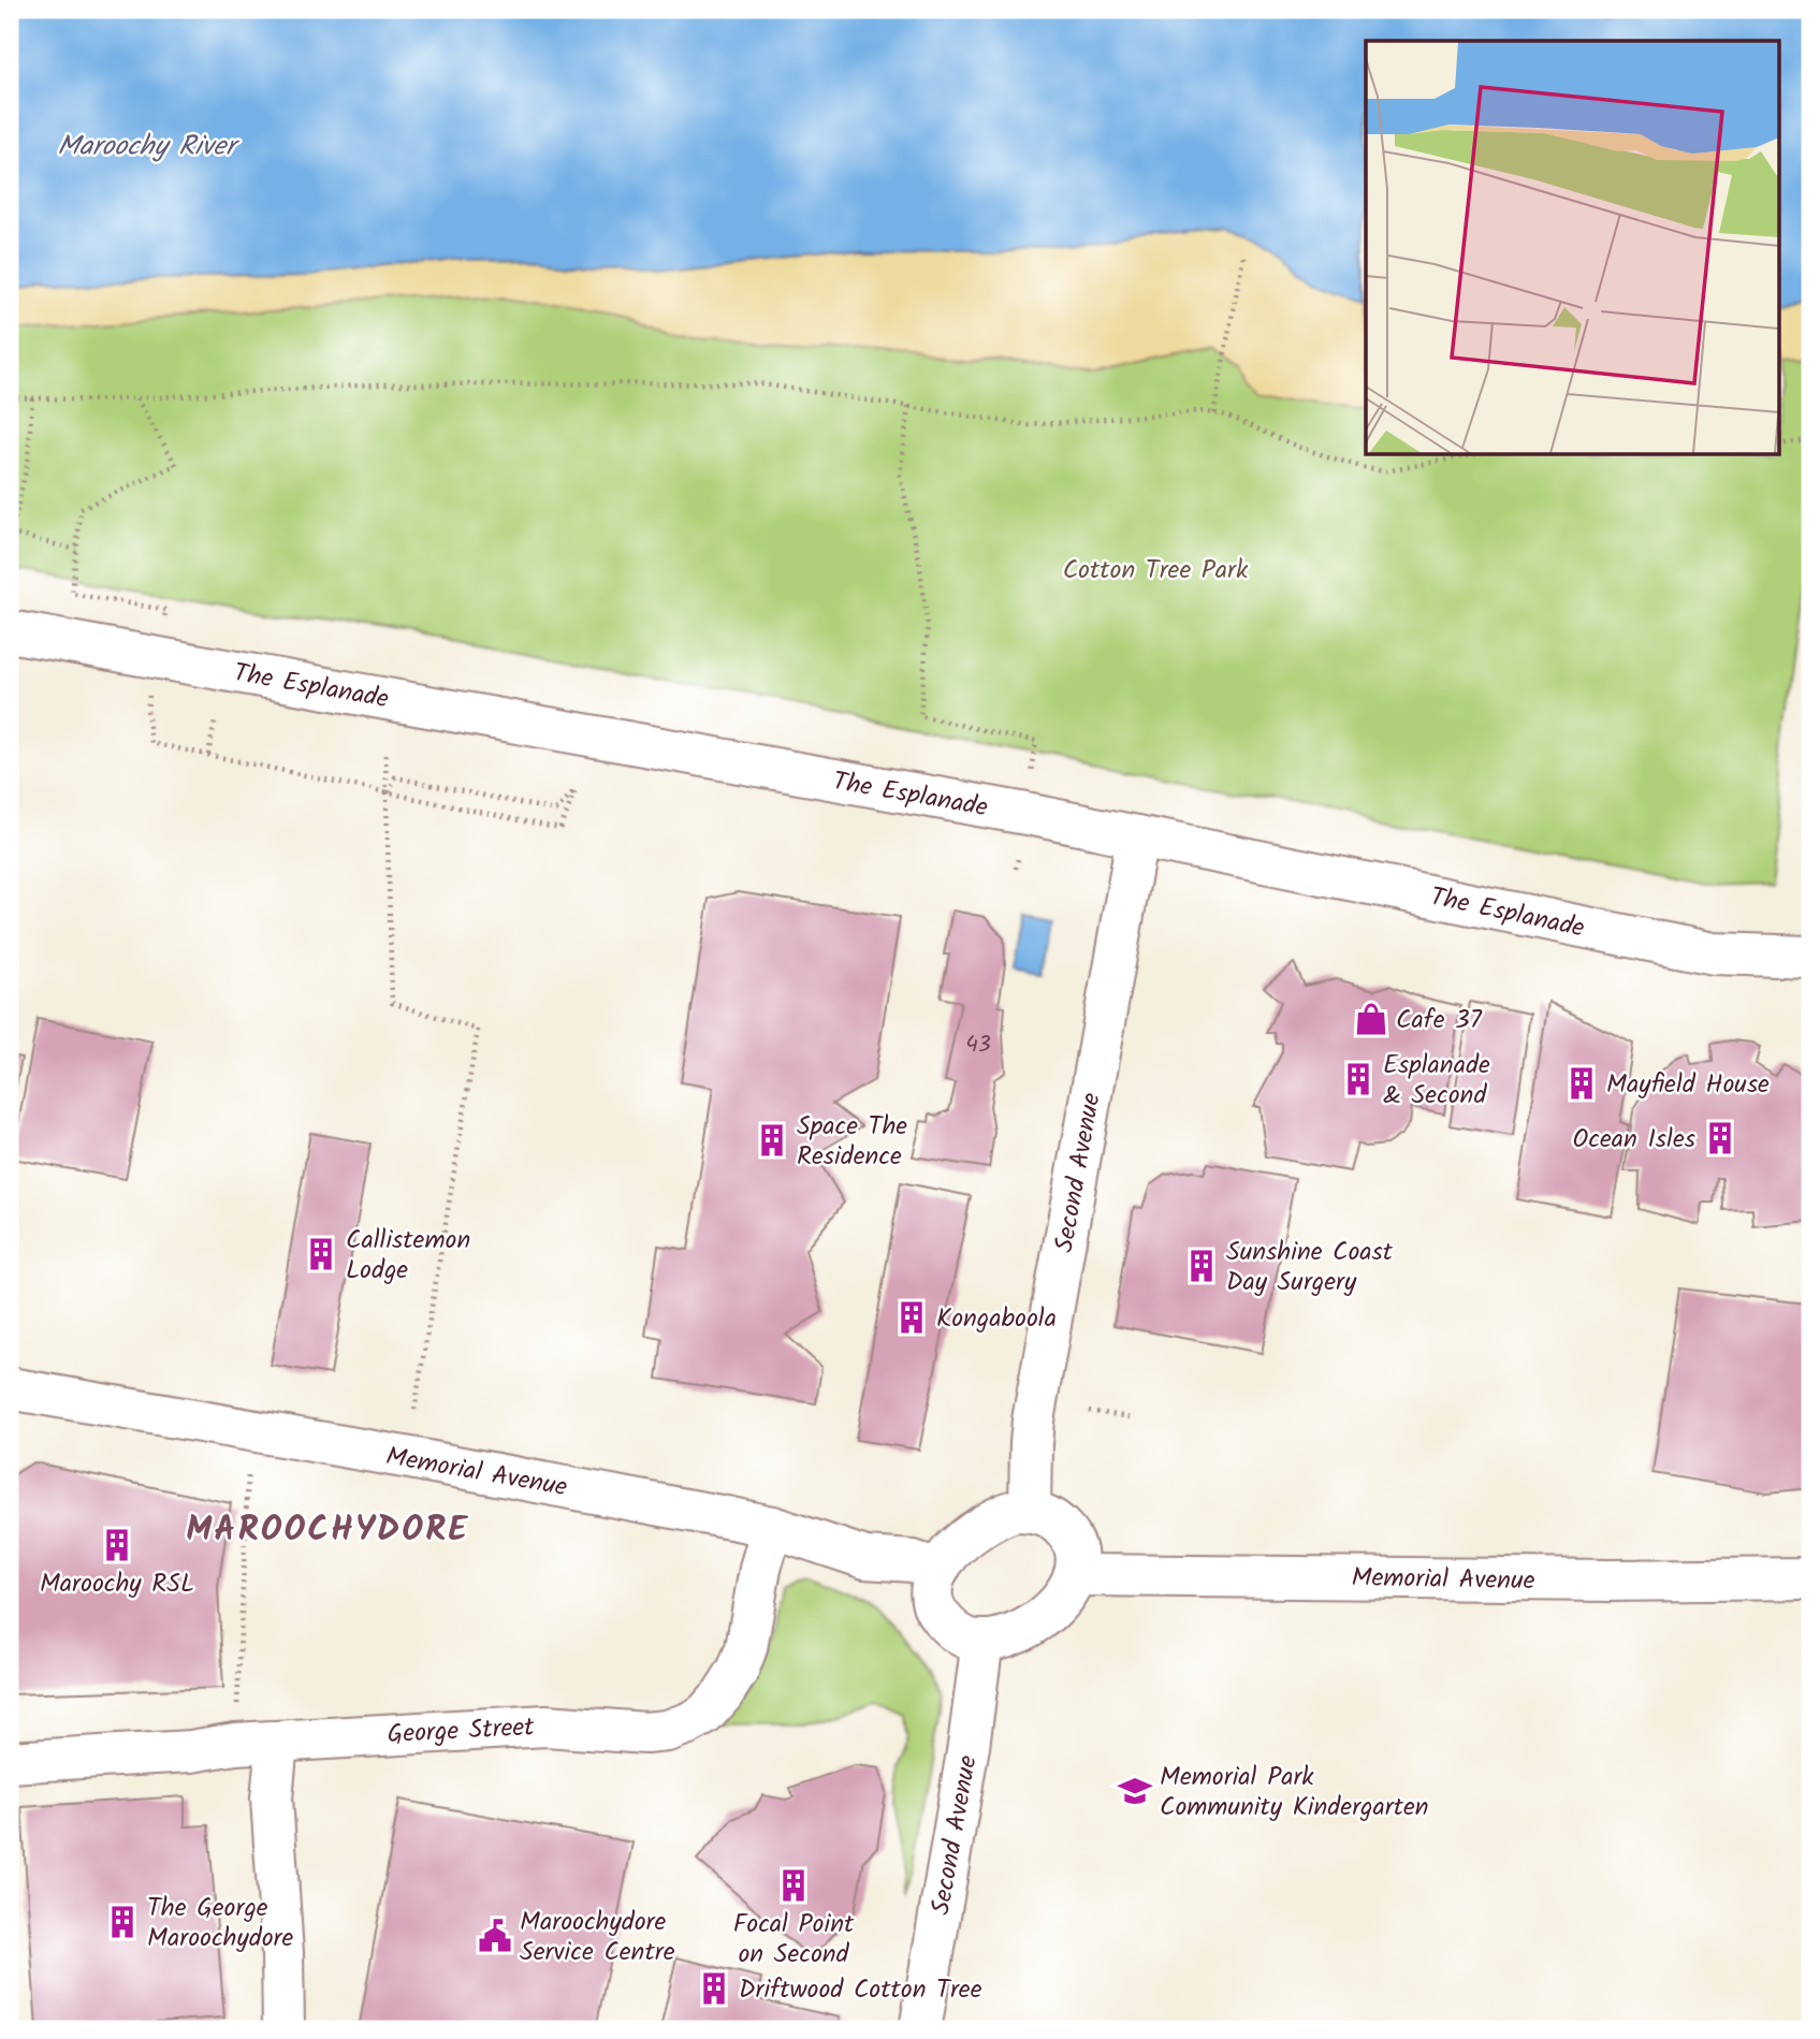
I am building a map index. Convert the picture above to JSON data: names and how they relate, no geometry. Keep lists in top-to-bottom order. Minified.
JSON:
{"streets":{"street":["The Esplanade","Second Avenue","Memorial Avenue","George Street"]},"crossings":[["The Esplanade","Second Avenue"],["Second Avenue","Memorial Avenue"],["Memorial Avenue","George Street"]],"districts":["MAROOCHYDORE"],"water":["Maroochy River"],"parks":["Cotton Tree Park"],"places":{"shop":["Cafe 37"],"building":["Esplanade & Second","Mayfield House","Ocean Isles","Space The Residence","Callistemon Lodge","Sunshine Coast Day Surgery","Kongaboola","Maroochy RSL","Focal Point on Second","The George Maroochydore","Driftwood Cotton Tree"],"school or university":["Memorial Park Community Kindergarten"],"public building":["Maroochydore Service Centre"]},"house_numbers":["43"]}
